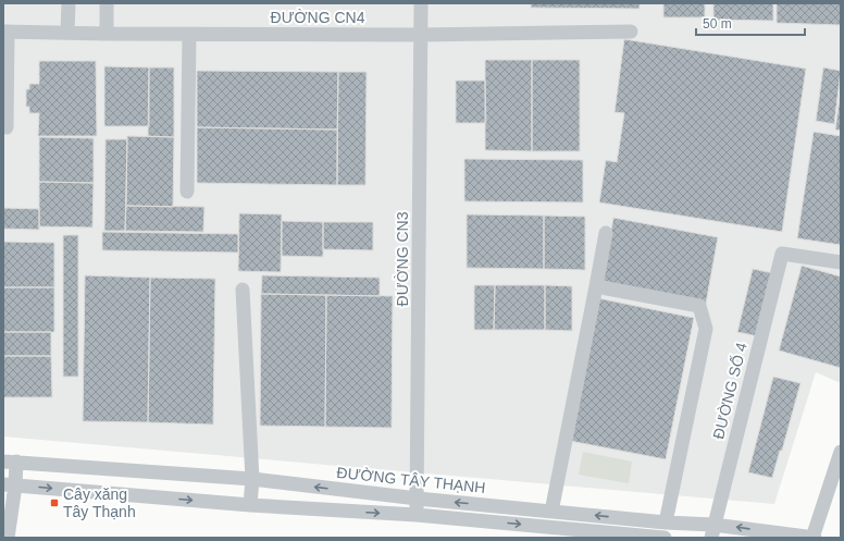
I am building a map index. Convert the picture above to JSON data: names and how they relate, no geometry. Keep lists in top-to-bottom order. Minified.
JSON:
{"streets":{"street":["ĐƯỜNG CN4","ĐƯỜNG CN3","ĐƯỜNG SỐ 4","ĐƯỜNG TÂY THẠNH"]},"crossings":[["ĐƯỜNG CN4","ĐƯỜNG CN3"],["ĐƯỜNG CN3","ĐƯỜNG TÂY THẠNH"],["ĐƯỜNG SỐ 4","ĐƯỜNG TÂY THẠNH"]],"places":{"transit":["Cây xăng Tây Thạnh"]},"scale_bar":"50 m"}
